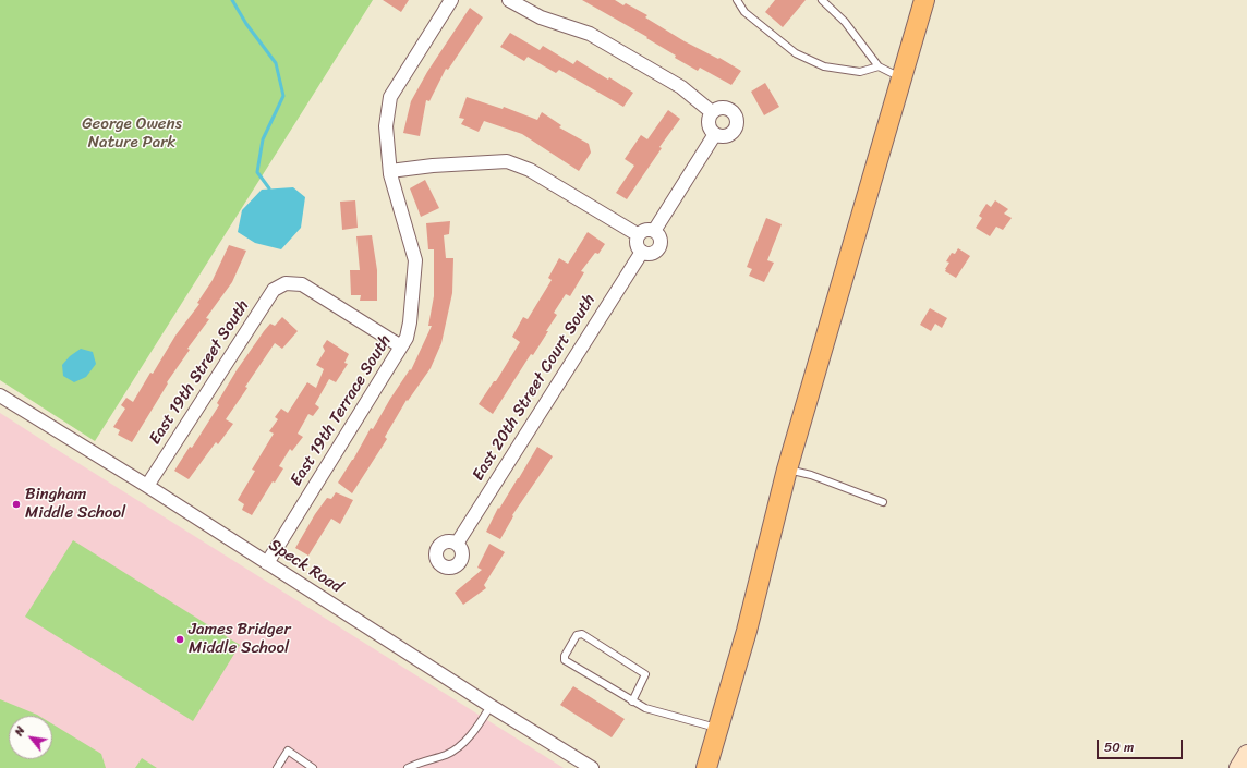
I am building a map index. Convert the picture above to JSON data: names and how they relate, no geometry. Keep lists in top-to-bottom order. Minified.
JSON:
{"streets":{"street":["East 19th Street South","East 20th Street Court South","East 19th Terrace South","Speck Road"]},"crossings":[["East 19th Street South","East 19th Terrace South"],["East 19th Street South","Speck Road"],["East 19th Terrace South","Speck Road"]],"parks":["George Owens Nature Park"],"places":["Bingham Middle School","James Bridger Middle School"],"scale_bar":"50 m","north":"top left"}
